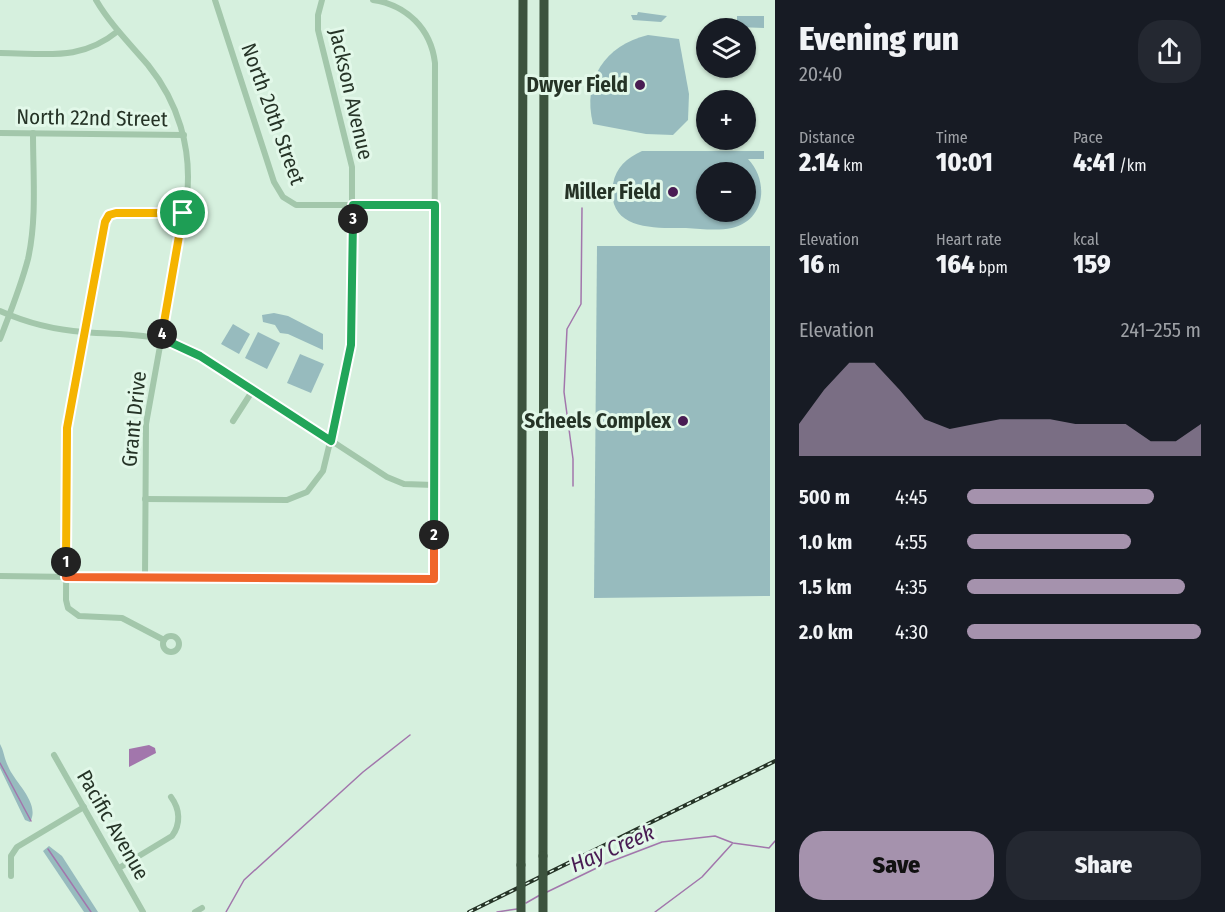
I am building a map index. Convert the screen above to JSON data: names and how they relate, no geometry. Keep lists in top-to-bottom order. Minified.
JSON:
{"streets":{"street":["Jackson Avenue","North 20th Street","North 22nd Street","Grant Drive","Pacific Avenue"]},"crossings":[["Jackson Avenue","North 20th Street"],["Jackson Avenue","Grant Drive"],["North 22nd Street","Grant Drive"]],"water":["Hay Creek"],"places":["Dwyer Field","Miller Field","Scheels Complex"],"page":{"heading":["Evening run","20:40"],"map_buttons":["+","−"],"stats":[["Distance","2.14 km"],["Time","10:01"],["Pace","4:41 /km"],["Elevation","16 m"],["Heart rate","164 bpm"],["kcal","159"]],"pins":["3","4","2","1"],"chart":["Elevation","241–255 m"],"list":[{"name":"500 m","note":"4:45"},{"name":"1.0 km","note":"4:55"},{"name":"1.5 km","note":"4:35"},{"name":"2.0 km","note":"4:30"}],"buttons":["Save","Share"]}}
